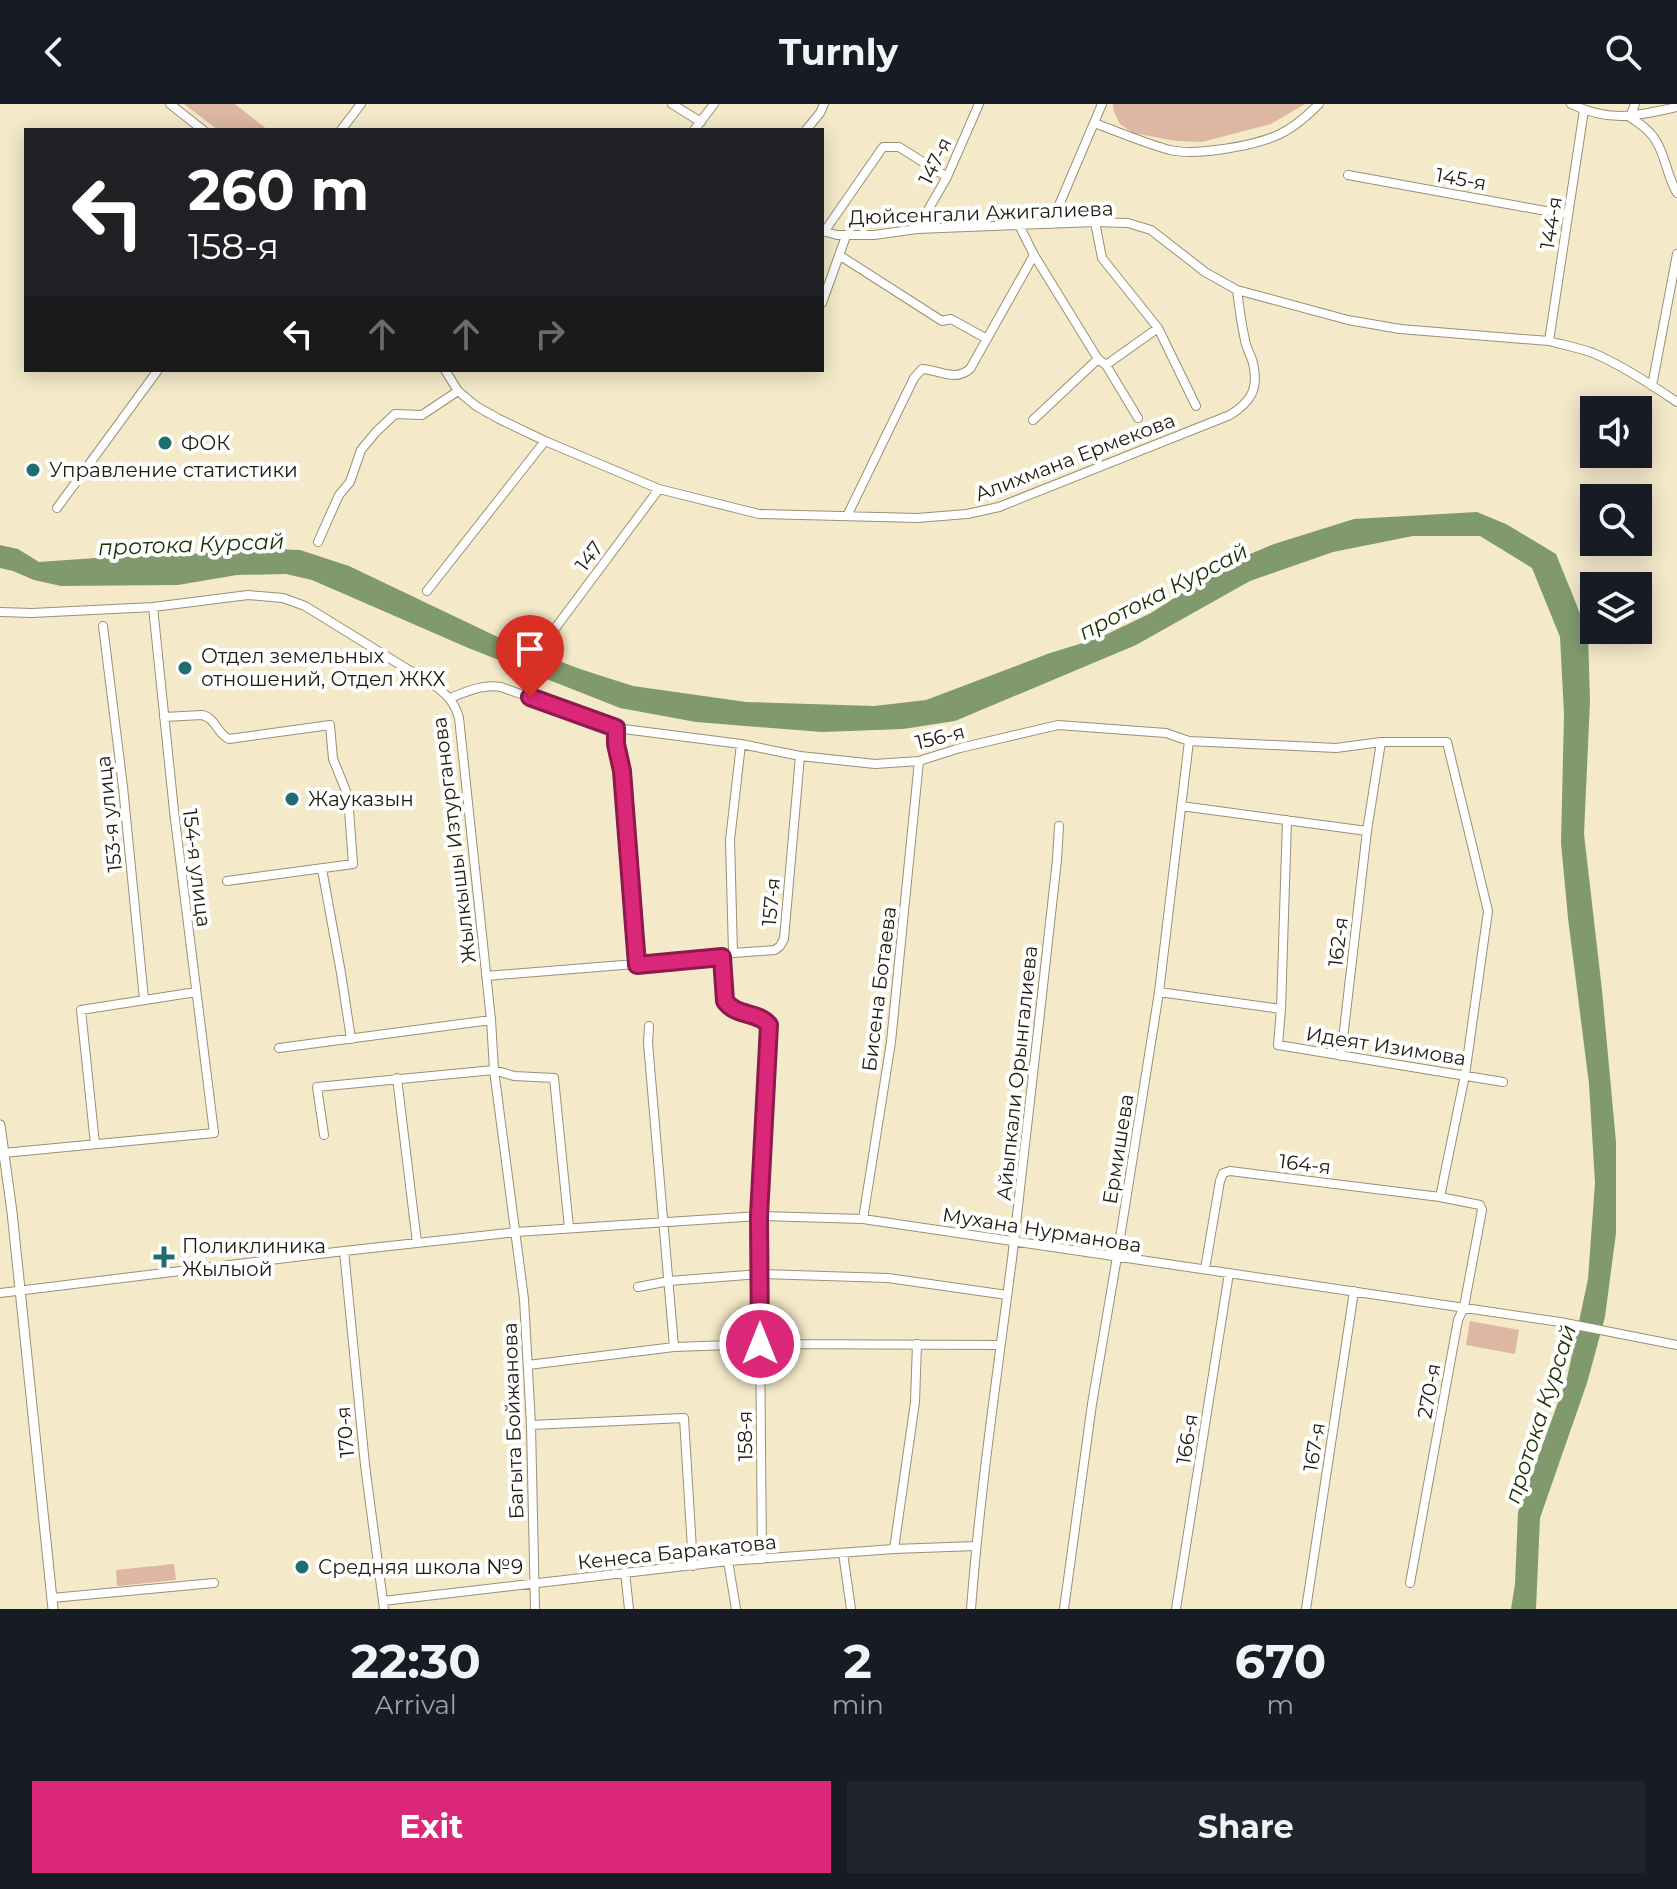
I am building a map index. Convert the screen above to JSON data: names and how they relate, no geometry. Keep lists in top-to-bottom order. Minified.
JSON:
{"streets":{"street":["147-я","145-я","Дюйсенгали Ажигалиева","144-я","Алихмана Ермекова","147","156-я","153-я улица","Жылкышы Изтурганова","154-я улица","157-я","162-я","Бисена Ботаева","Идеят Изимова","Айыпкали Орынгалиева","Ермишева","164-я","Мухана Нурманова","270-я","Багыта Бойжанова","170-я","158-я","166-я","167-я","Кенеса Баракатова"]},"crossings":[["147-я","Дюйсенгали Ажигалиева"],["145-я","144-я"],["Дюйсенгали Ажигалиева","144-я"],["Дюйсенгали Ажигалиева","Алихмана Ермекова"],["Алихмана Ермекова","147"],["156-я","Жылкышы Изтурганова"],["156-я","157-я"],["156-я","162-я"],["156-я","Бисена Ботаева"],["156-я","Идеят Изимова"],["156-я","Ермишева"],["Жылкышы Изтурганова","154-я улица"],["Жылкышы Изтурганова","157-я"],["Жылкышы Изтурганова","Мухана Нурманова"],["Жылкышы Изтурганова","Багыта Бойжанова"],["157-я","158-я"],["162-я","Идеят Изимова"],["Бисена Ботаева","Мухана Нурманова"],["Идеят Изимова","Ермишева"],["Айыпкали Орынгалиева","Мухана Нурманова"],["Айыпкали Орынгалиева","Кенеса Баракатова"],["Ермишева","Мухана Нурманова"],["164-я","Мухана Нурманова"],["164-я","270-я"],["Мухана Нурманова","270-я"],["Мухана Нурманова","Багыта Бойжанова"],["Мухана Нурманова","170-я"],["Мухана Нурманова","158-я"],["Мухана Нурманова","166-я"],["Мухана Нурманова","167-я"],["Багыта Бойжанова","Кенеса Баракатова"],["170-я","Кенеса Баракатова"],["158-я","Кенеса Баракатова"]],"water":["протока Курсай"],"places":{"other":["ФОК","Управление статистики","Отдел земельных отношений, Отдел ЖКХ","Жауказын","Средняя школа №9"],"health":["Поликлиника Жылыой"]},"page":{"header":"Turnly","turn":["260 m","158-я"],"eta":["22:30","Arrival","2","min","670","m"],"buttons":["Exit","Share"]}}
